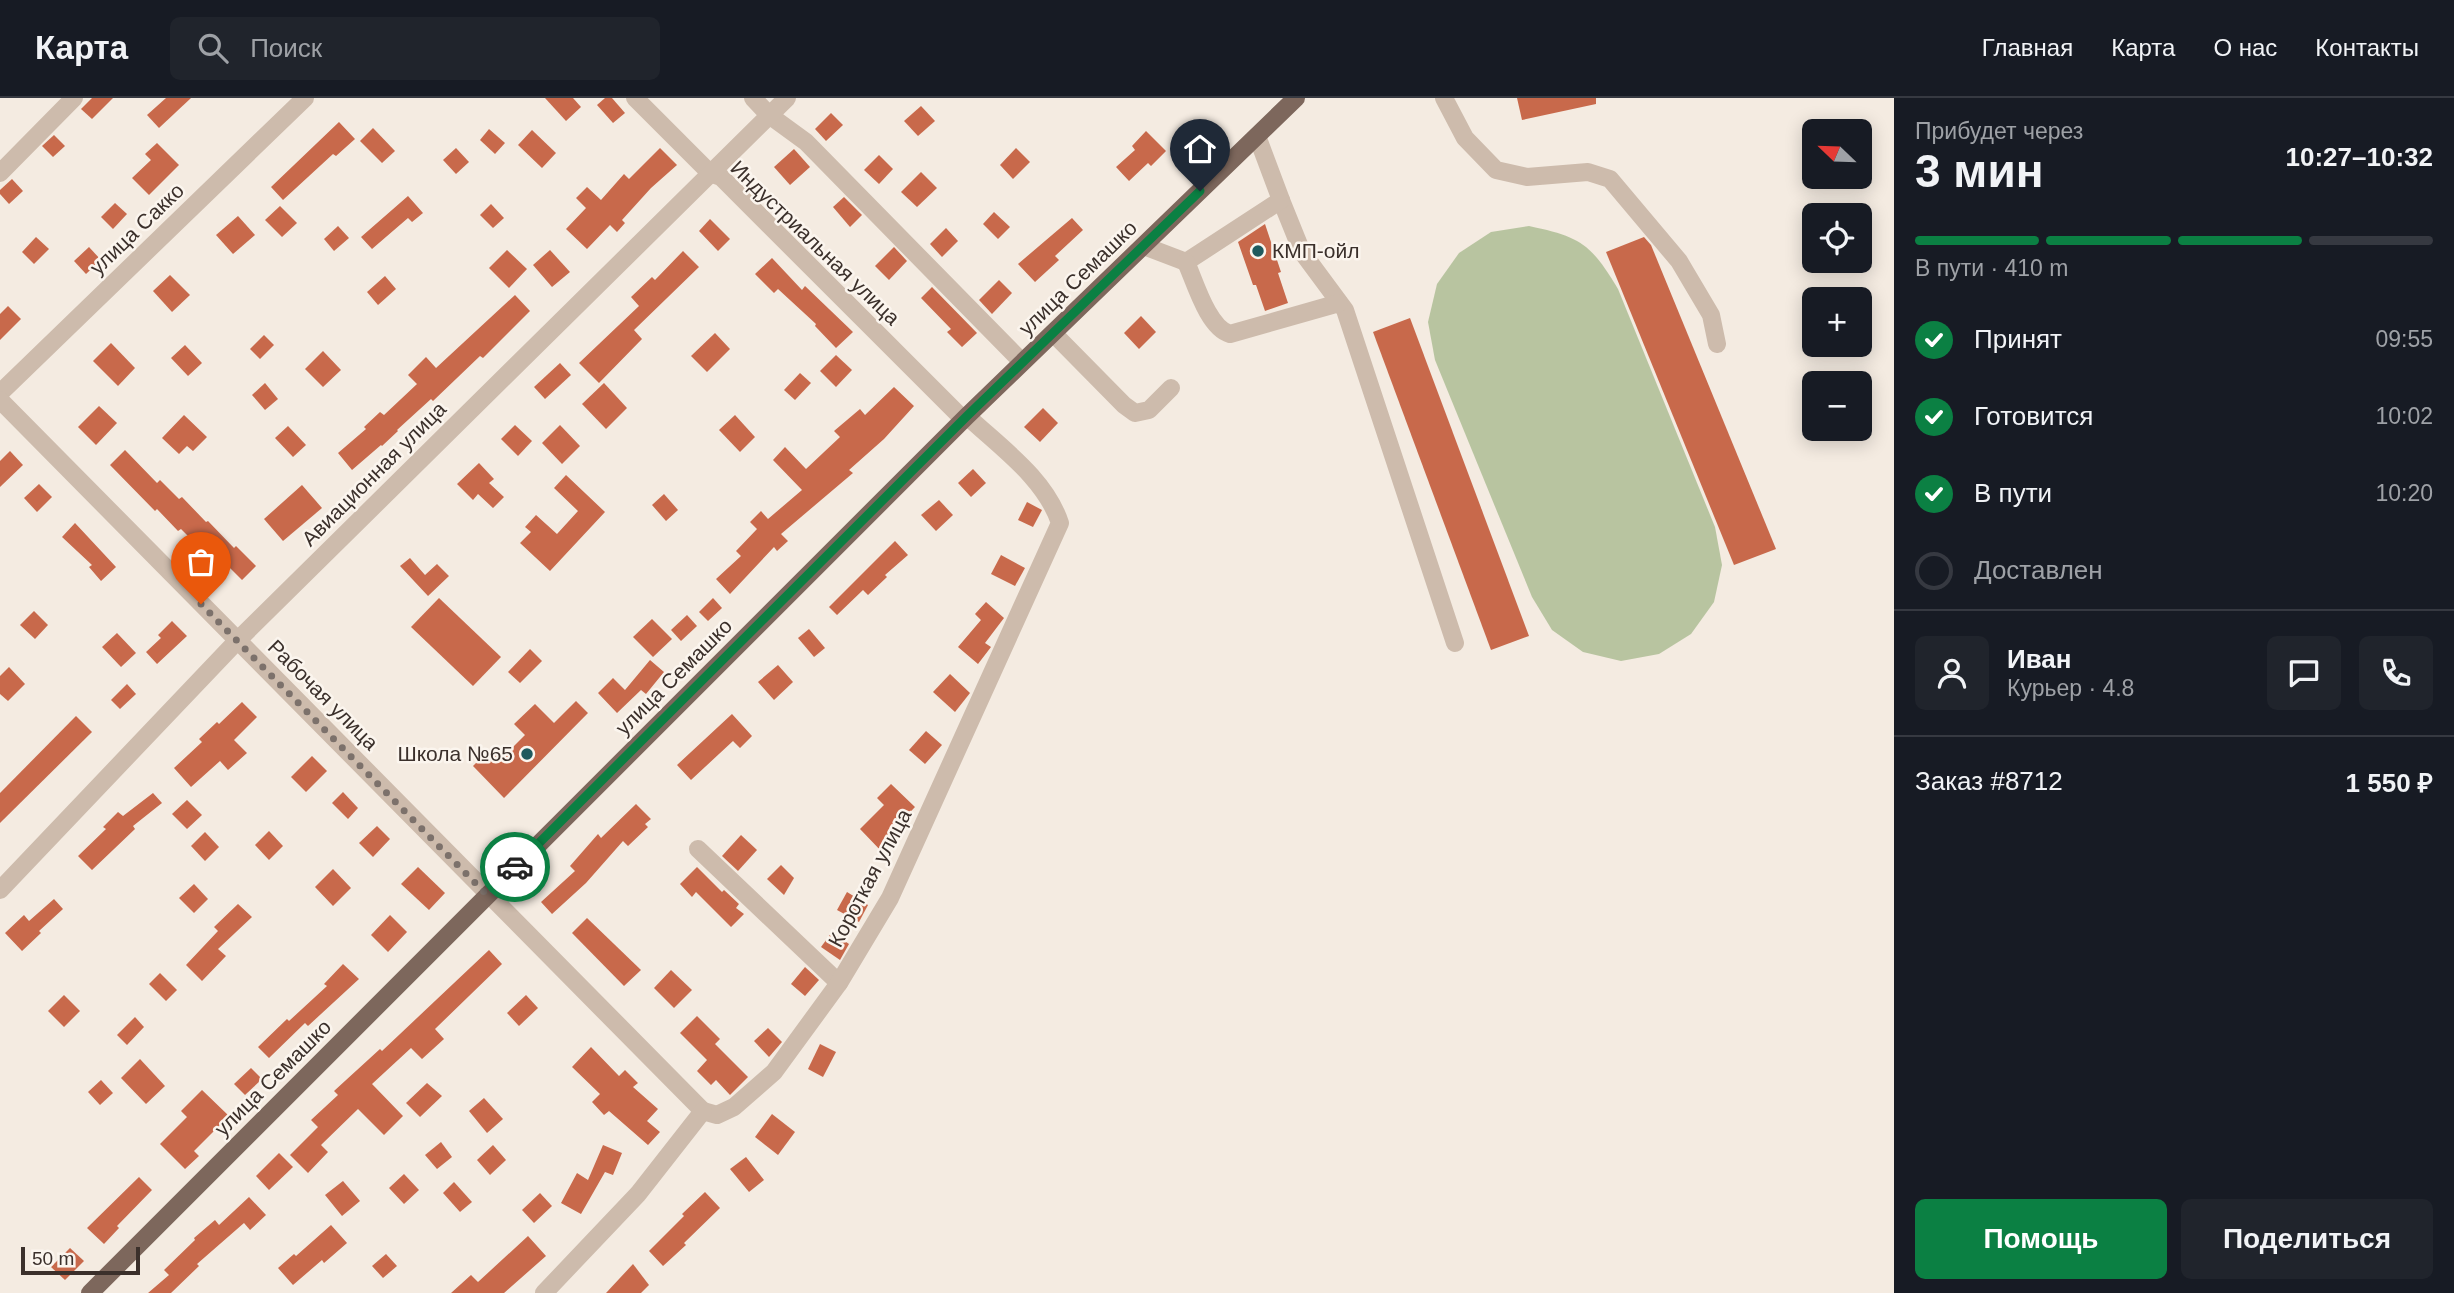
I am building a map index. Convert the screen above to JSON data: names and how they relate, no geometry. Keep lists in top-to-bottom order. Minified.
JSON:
{"streets":{"main road":["улица Семашко"],"street":["улица Сакко","Индустриальная улица","Авиационная улица","Рабочая улица","Короткая улица"]},"crossings":[["Индустриальная улица","улица Семашко"],["Индустриальная улица","Авиационная улица"],["Индустриальная улица","Короткая улица"],["улица Семашко","Рабочая улица"],["улица Семашко","Короткая улица"],["Авиационная улица","Рабочая улица"],["Рабочая улица","Короткая улица"]],"places":["КМП-ойл","Школа №65"],"scale_bar":"50 m","north":"top left","page":{"header":"Карта","search":"Поиск","nav":["Главная","Карта","О нас","Контакты"],"heading":["3 мин","Прибудет через","10:27–10:32"],"panel":["Иван","Курьер · 4.8","Заказ #8712","1 550 ₽"],"map_buttons":["+","−"],"bar":"В пути · 410 m","list":[["Принят","09:55"],["Готовится","10:02"],["В пути","10:20"],"Доставлен"],"buttons":["Помощь","Поделиться"],"scale":"50 m"}}
